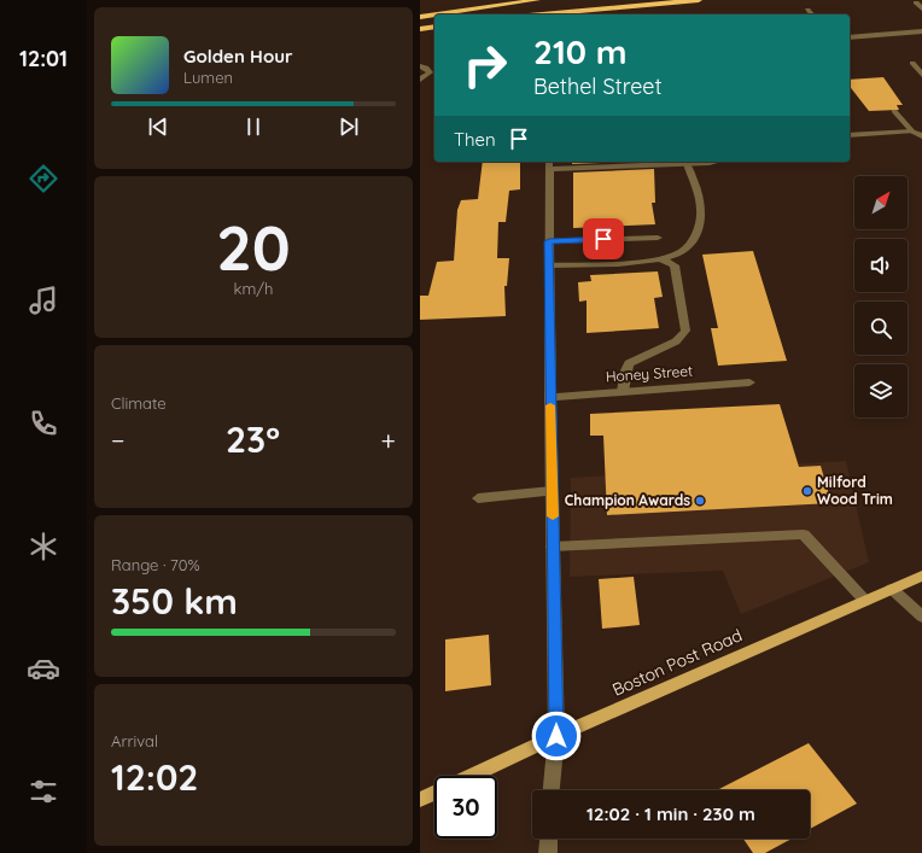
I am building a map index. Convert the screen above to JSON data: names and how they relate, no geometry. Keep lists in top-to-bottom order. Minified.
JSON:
{"streets":{"main road":["Boston Post Road"],"street":["Honey Street"]},"places":["Milford Wood Trim","Champion Awards"],"north":"top right","page":{"tabs":"12:01","turn":["210 m","Bethel Street"],"song":["Golden Hour","Lumen"],"then":"Then","tile":[["20","km/h"],"Climate",["Range · 70%","350 km"],["Arrival","12:02"]],"heat":["−","23°","+"],"limit":"30","trip":"12:02 · 1 min · 230 m"}}
